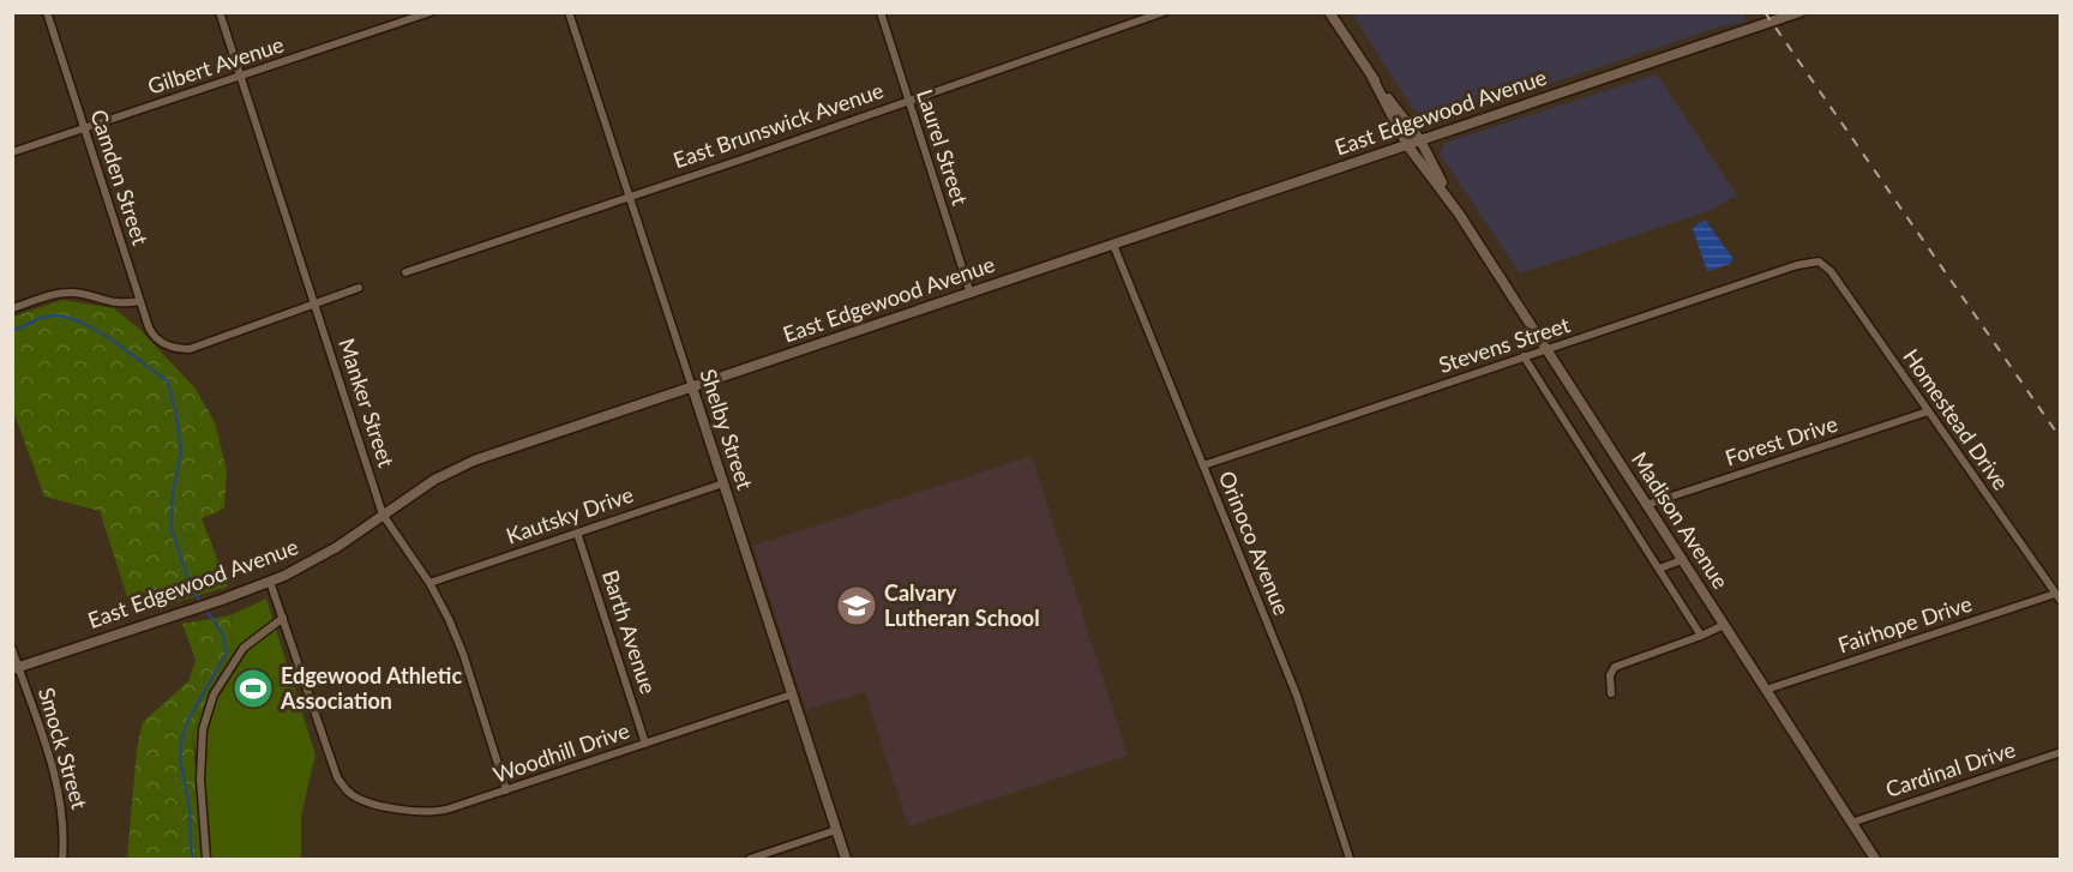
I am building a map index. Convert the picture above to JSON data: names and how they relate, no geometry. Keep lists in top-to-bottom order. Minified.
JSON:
{"streets":{"main road":["East Edgewood Avenue","Shelby Street","Madison Avenue"],"street":["Gilbert Avenue","East Brunswick Avenue","Laurel Street","Camden Street","Stevens Street","Manker Street","Homestead Drive","Forest Drive","Kautsky Drive","Orinoco Avenue","Fairhope Drive","Barth Avenue","Smock Street","Woodhill Drive","Cardinal Drive"]},"crossings":[["Gilbert Avenue","Camden Street"],["Gilbert Avenue","Manker Street"],["East Edgewood Avenue","Laurel Street"],["East Edgewood Avenue","Manker Street"],["East Edgewood Avenue","Shelby Street"],["East Edgewood Avenue","Madison Avenue"],["East Edgewood Avenue","Orinoco Avenue"],["East Edgewood Avenue","Smock Street"],["East Brunswick Avenue","Laurel Street"],["East Brunswick Avenue","Shelby Street"],["Camden Street","Manker Street"],["Stevens Street","Homestead Drive"],["Stevens Street","Madison Avenue"],["Stevens Street","Orinoco Avenue"],["Manker Street","Kautsky Drive"],["Manker Street","Woodhill Drive"],["Homestead Drive","Forest Drive"],["Homestead Drive","Fairhope Drive"],["Shelby Street","Kautsky Drive"],["Shelby Street","Woodhill Drive"],["Forest Drive","Madison Avenue"],["Kautsky Drive","Barth Avenue"],["Madison Avenue","Fairhope Drive"],["Madison Avenue","Cardinal Drive"],["Barth Avenue","Woodhill Drive"]],"places":{"school or university":["Calvary Lutheran School"],"sports":["Edgewood Athletic Association"]}}
